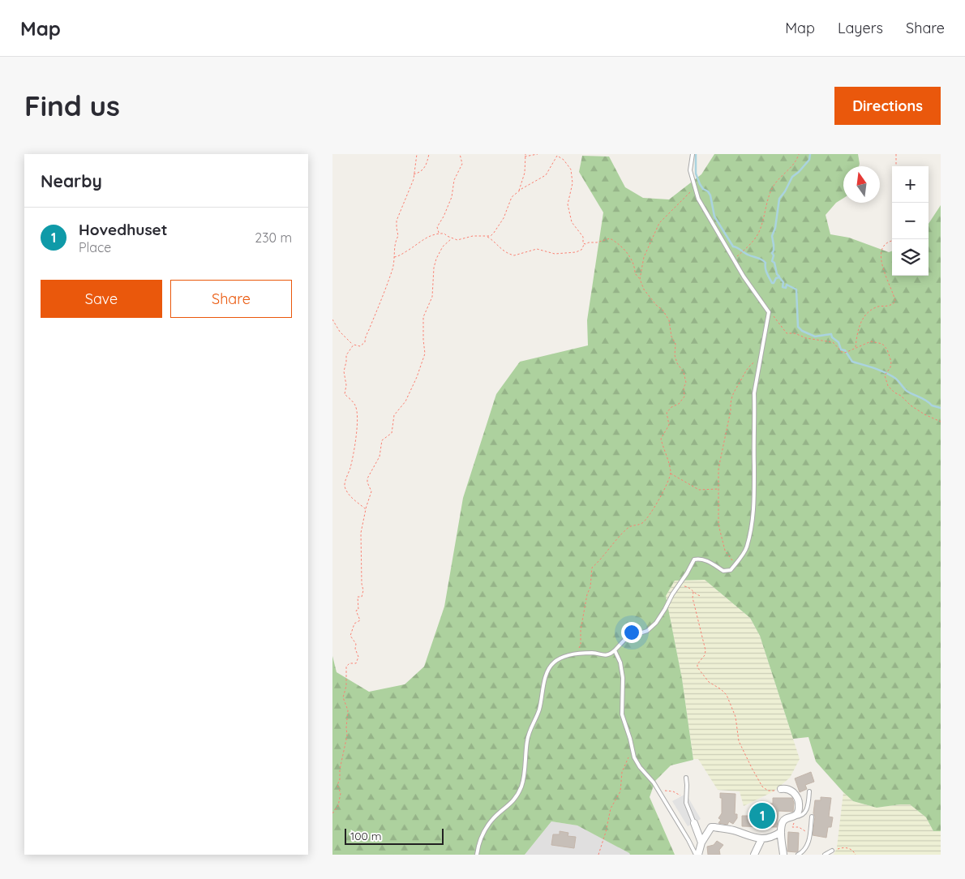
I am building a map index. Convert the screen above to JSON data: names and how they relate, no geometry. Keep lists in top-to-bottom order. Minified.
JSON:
{"scale_bar":"100 m","north":"top","page":{"header":"Map","nav":["Map","Layers","Share"],"buttons":["Directions",["Save","Share"]],"title":"Find us","heading":"Nearby","map_buttons":["+","−"],"list":[{"mark":"1","name":"Hovedhuset","note":"Place","value":"230 m"}],"pins":"1","scale":"100 m"}}
